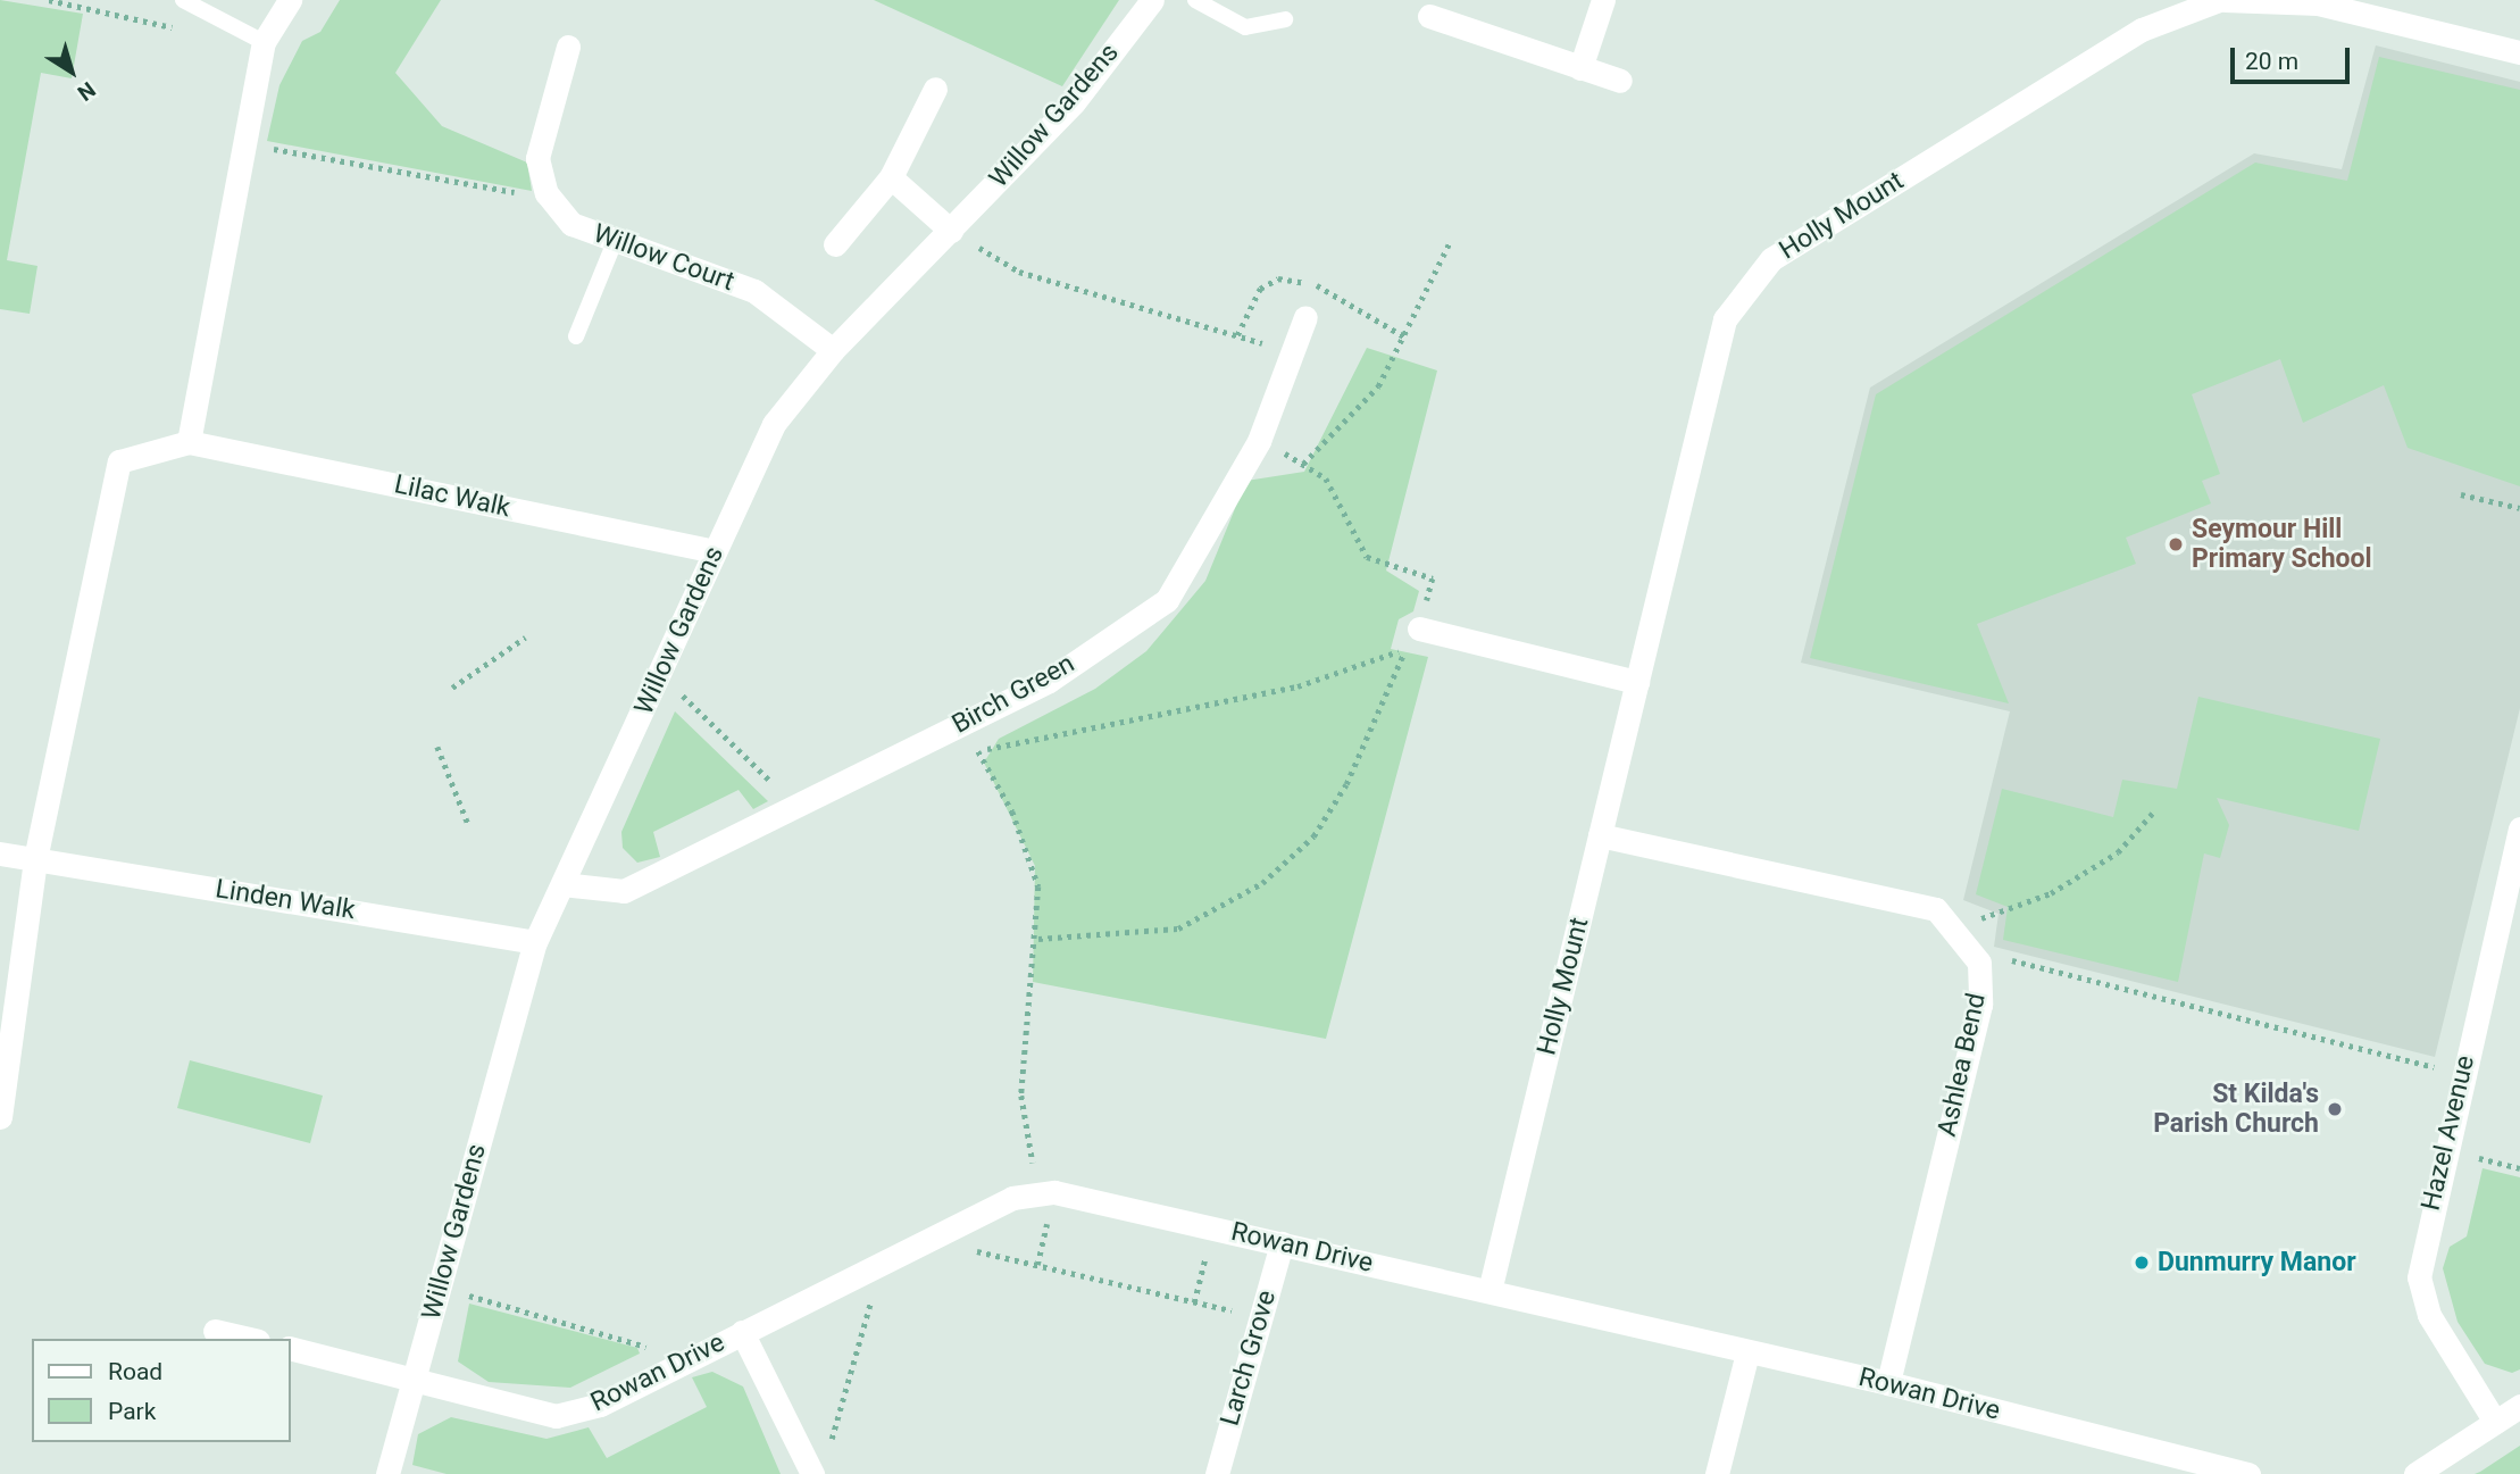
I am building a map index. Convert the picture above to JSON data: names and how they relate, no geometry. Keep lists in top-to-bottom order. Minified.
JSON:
{"streets":{"street":["Willow Gardens","Holly Mount","Willow Court","Lilac Walk","Birch Green","Linden Walk","Ashlea Bend","Hazel Avenue","Rowan Drive","Larch Grove"]},"crossings":[["Willow Gardens","Willow Court"],["Willow Gardens","Lilac Walk"],["Willow Gardens","Birch Green"],["Willow Gardens","Linden Walk"],["Willow Gardens","Rowan Drive"],["Holly Mount","Ashlea Bend"],["Holly Mount","Rowan Drive"],["Lilac Walk","Linden Walk"],["Ashlea Bend","Rowan Drive"],["Rowan Drive","Larch Grove"]],"places":["Seymour Hill Primary School","St Kilda's Parish Church","Dunmurry Manor"],"legend":["Road","Park"],"scale_bar":"20 m","north":"bottom right"}
